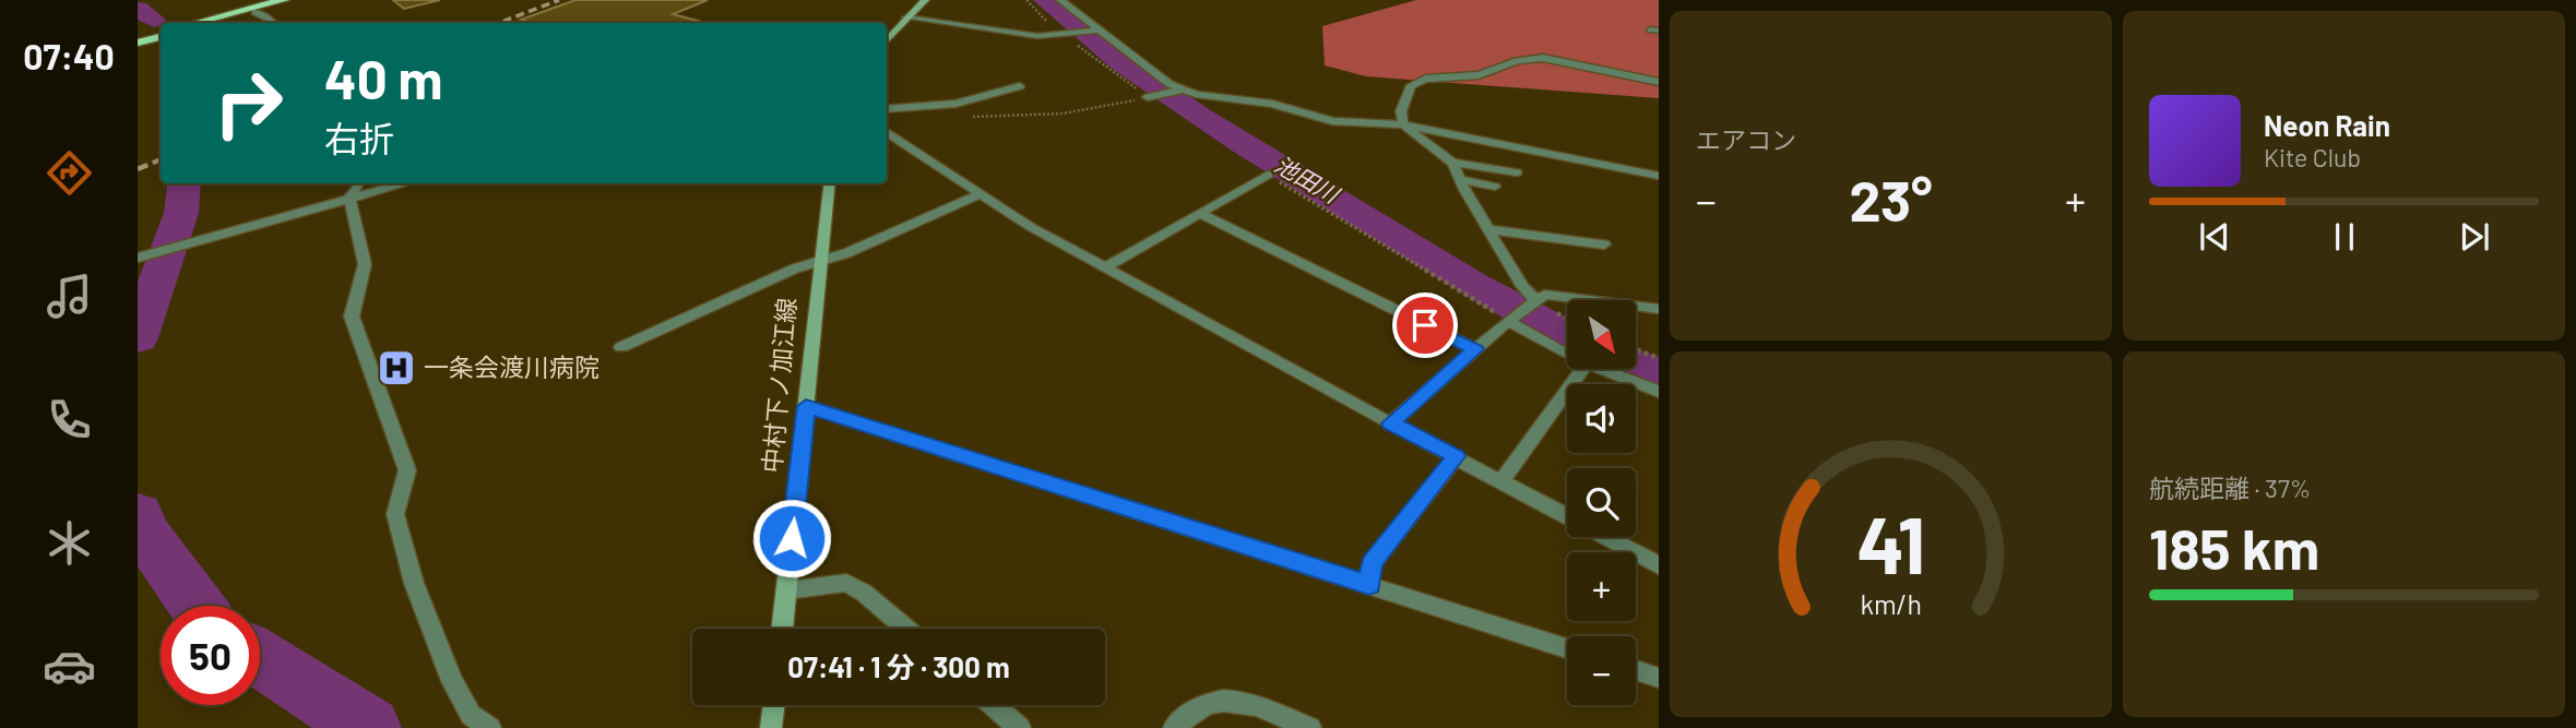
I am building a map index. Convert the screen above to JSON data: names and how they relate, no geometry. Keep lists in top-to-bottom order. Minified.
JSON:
{"streets":{"main road":["中村下ノ加江線"]},"water":["池田川"],"places":{"hospital":["一条会渡川病院"]},"north":"bottom right","page":{"tabs":"07:40","tile":["エアコン",["航続距離 · 37%","185 km"]],"turn":["40 m","右折"],"song":["Neon Rain","Kite Club"],"heat":["−","23°","+"],"map_buttons":["+","−"],"limit":"50","trip":"07:41 · 1 分 · 300 m","gauge":["41","km/h"]}}
